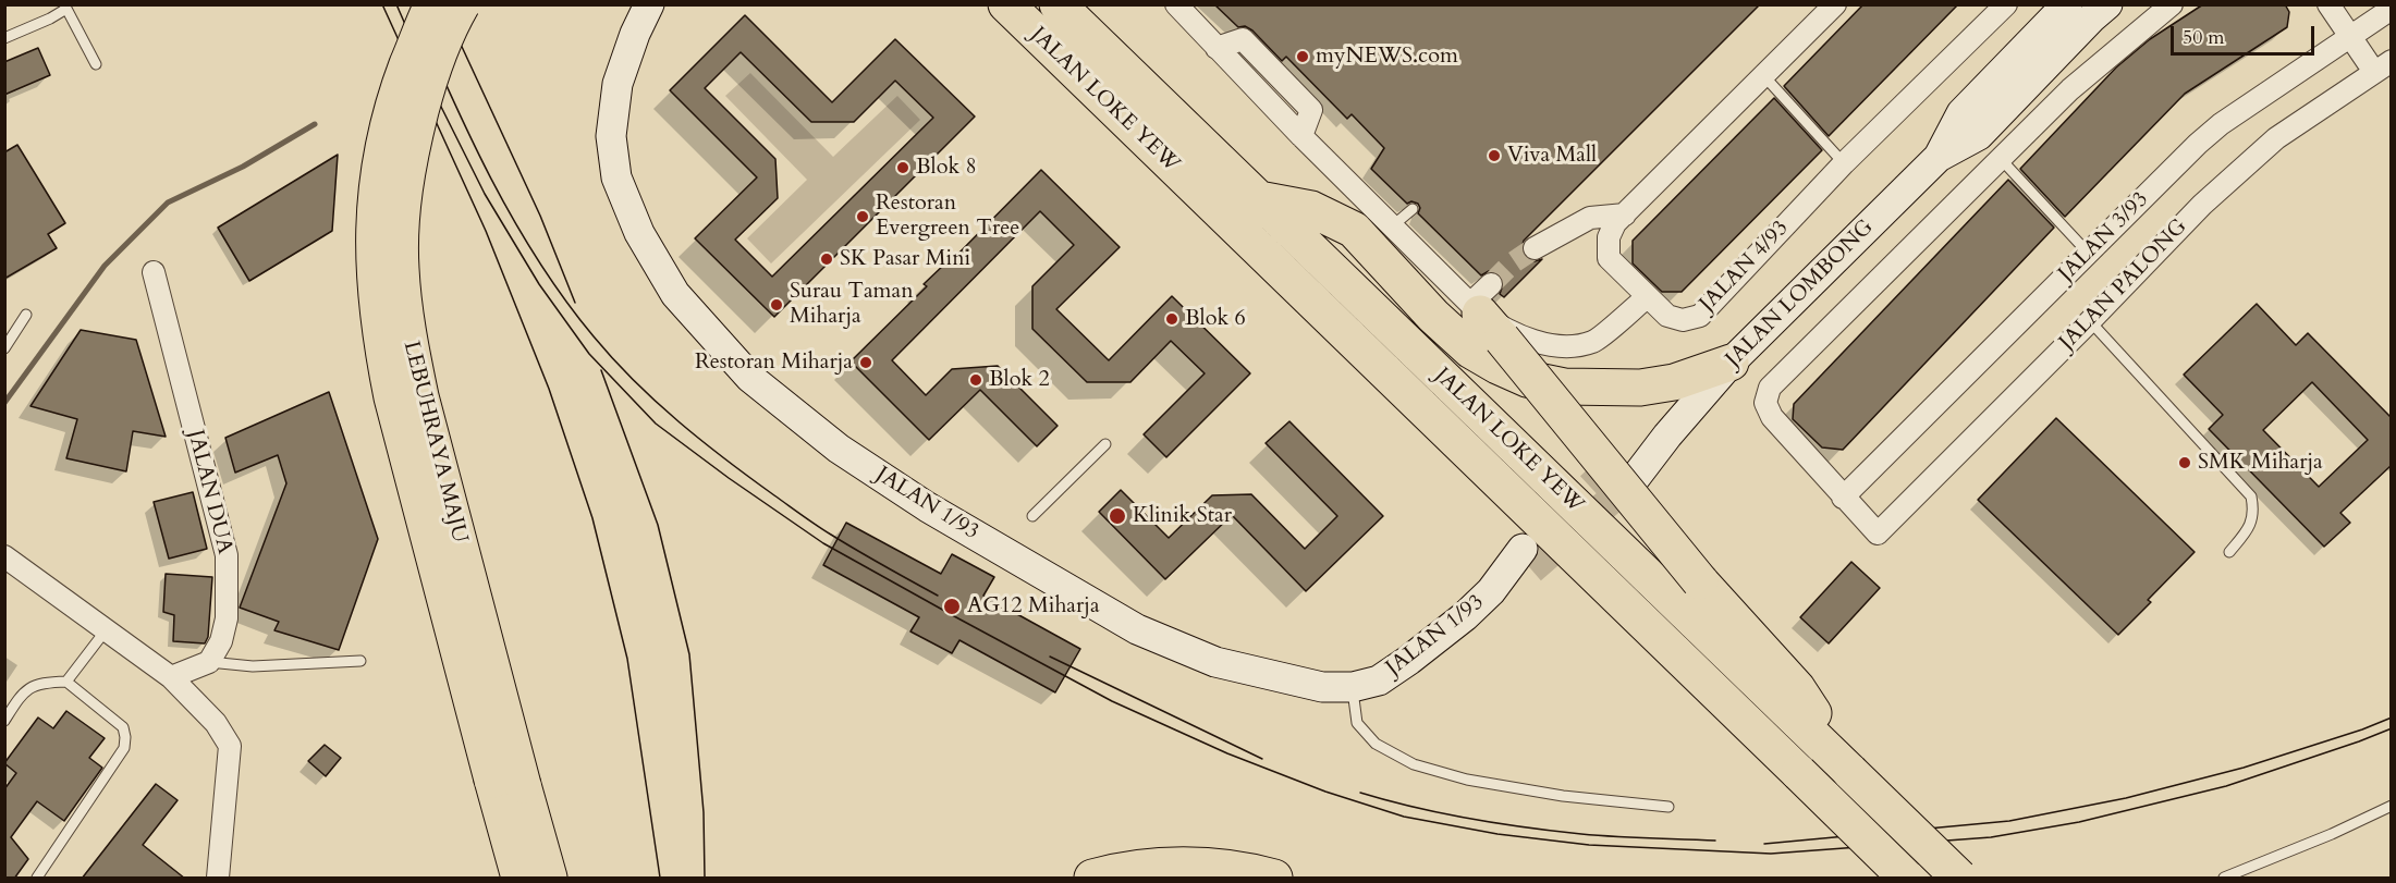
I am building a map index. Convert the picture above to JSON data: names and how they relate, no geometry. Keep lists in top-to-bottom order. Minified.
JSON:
{"streets":{"highway":["JALAN LOKE YEW","LEBUHRAYA MAJU"],"street":["JALAN 3/93","JALAN 4/93","JALAN PALONG","JALAN LOMBONG","JALAN DUA","JALAN 1/93"]},"crossings":[["JALAN 3/93","JALAN PALONG"]],"places":["myNEWS.com","Viva Mall","Blok 8","Restoran Evergreen Tree","SK Pasar Mini","Surau Taman Miharja","Blok 6","Restoran Miharja","Blok 2","SMK Miharja","Klinik Star","AG12 Miharja"],"scale_bar":"50 m"}
